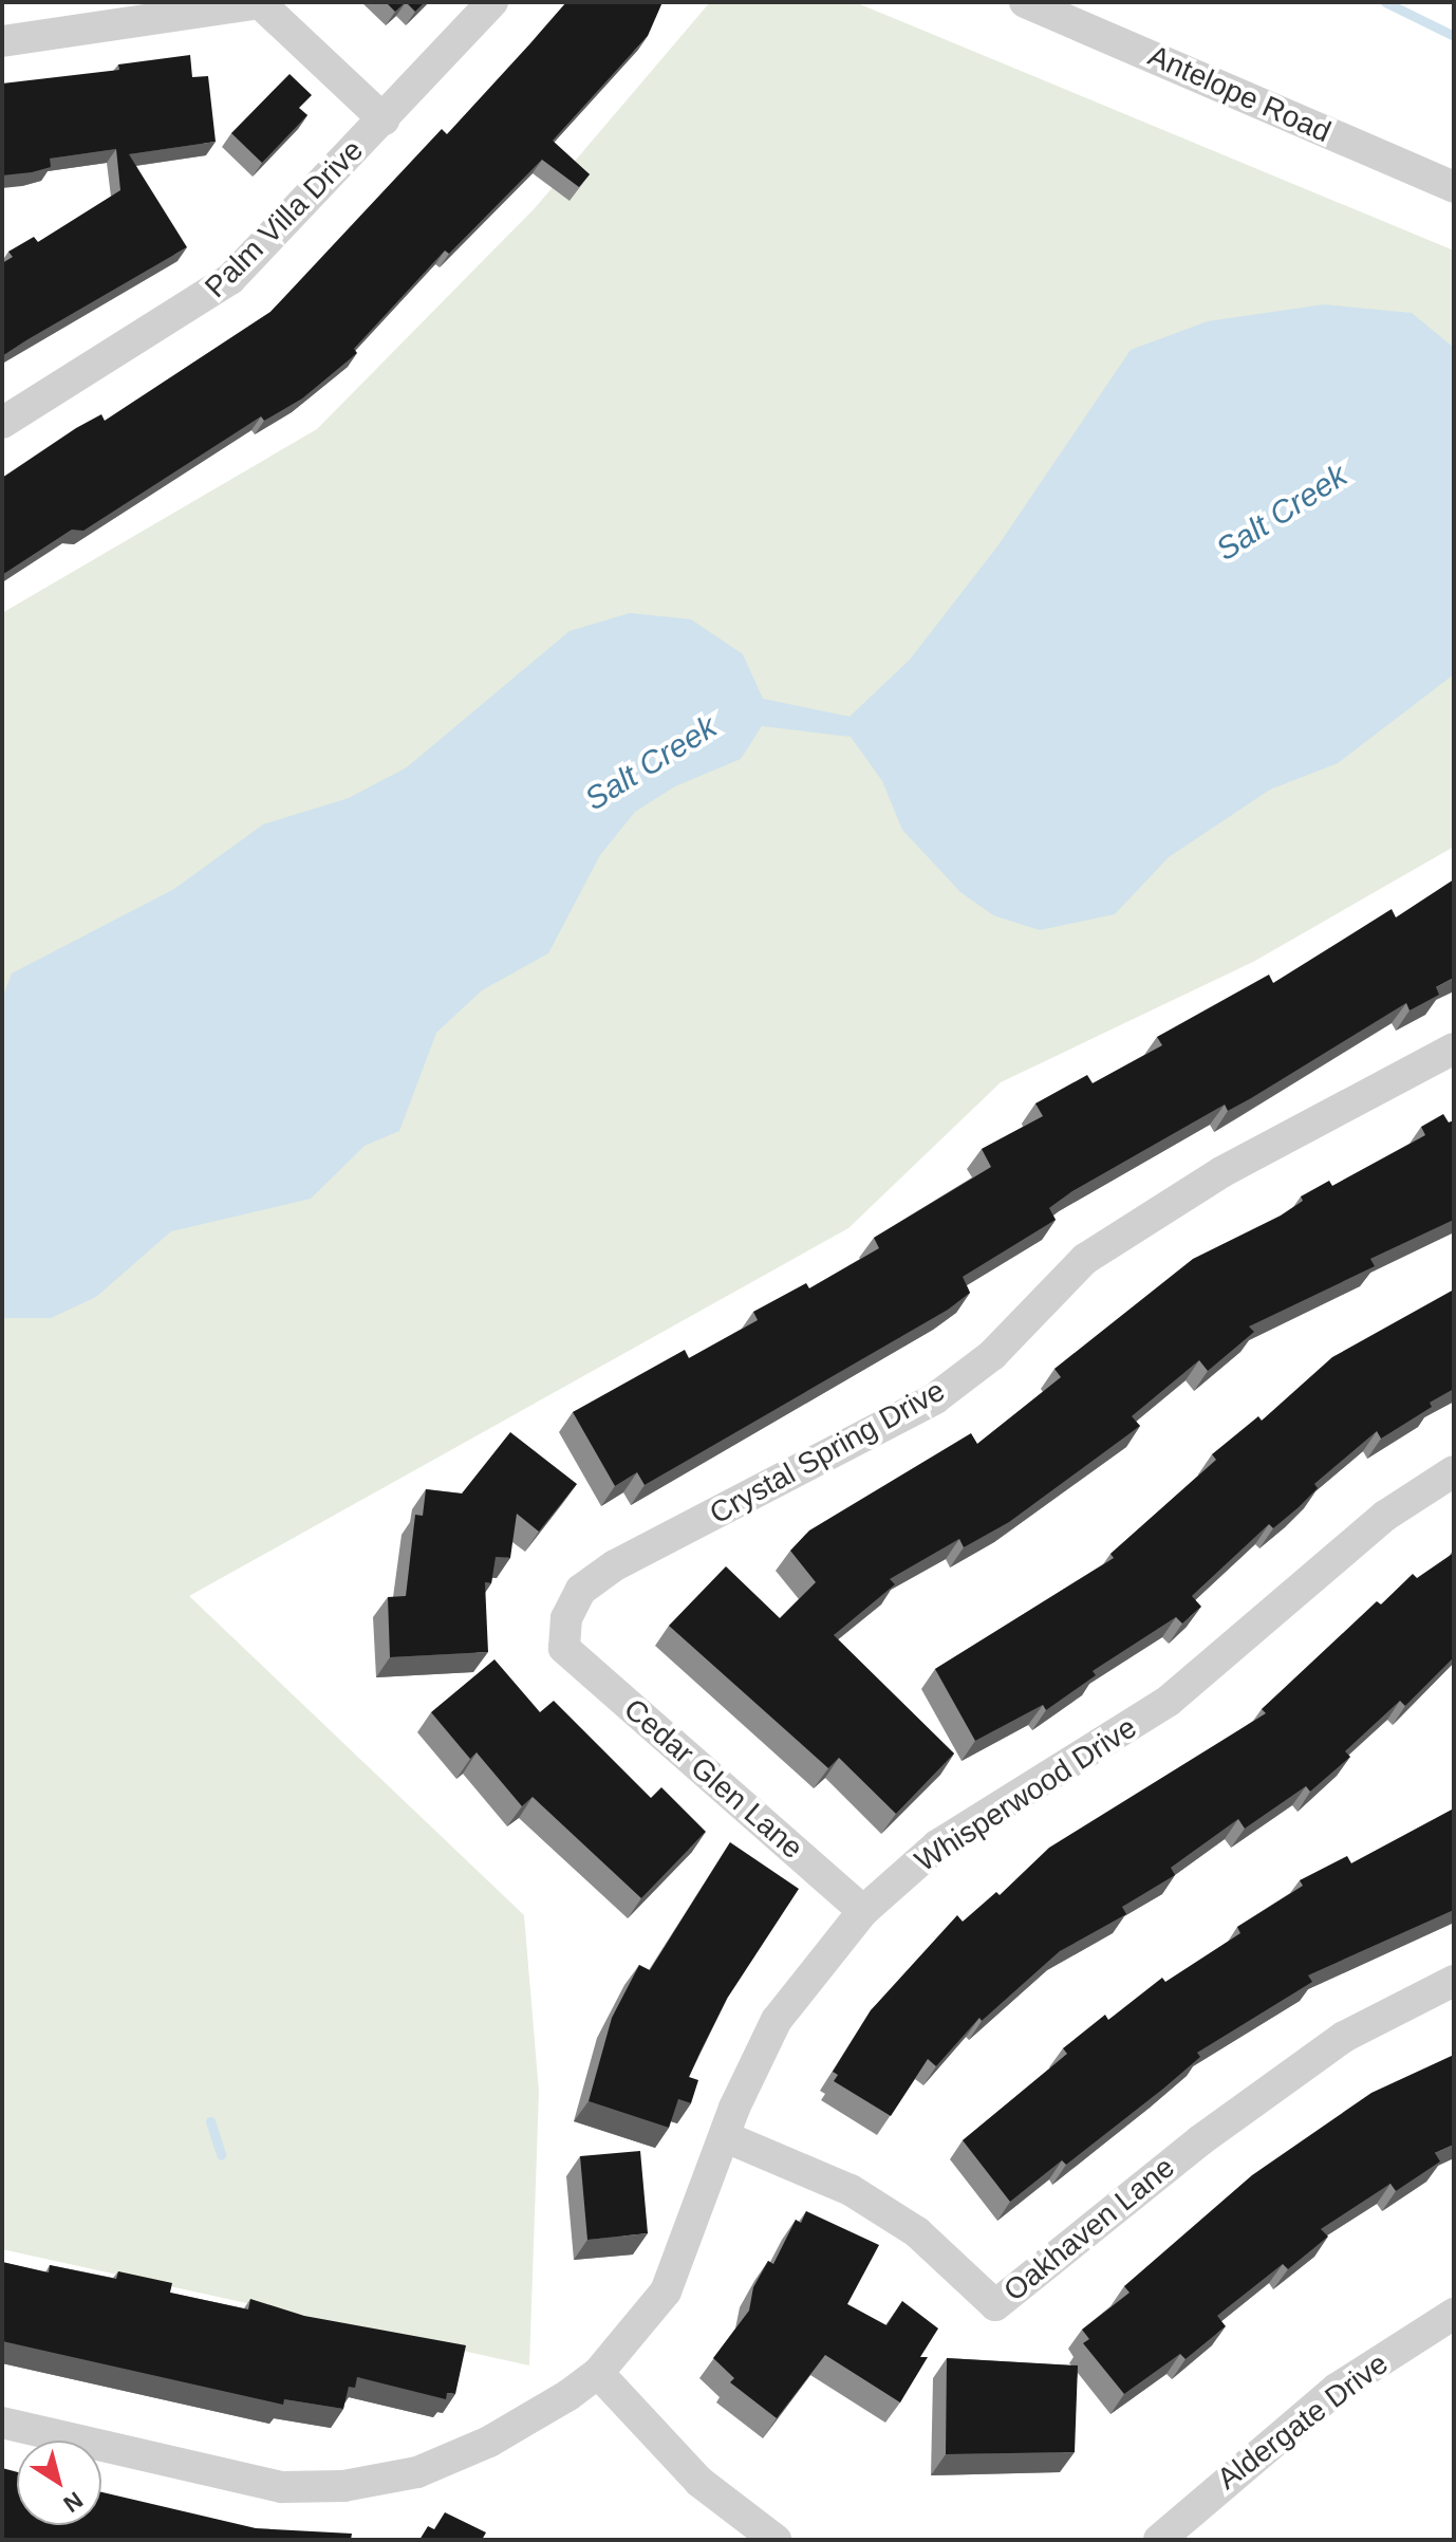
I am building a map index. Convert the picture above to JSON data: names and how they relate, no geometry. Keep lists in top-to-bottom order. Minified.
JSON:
{"streets":{"street":["Antelope Road","Palm Villa Drive","Crystal Spring Drive","Cedar Glen Lane","Whisperwood Drive","Oakhaven Lane","Aldergate Drive"]},"crossings":[["Crystal Spring Drive","Cedar Glen Lane"],["Cedar Glen Lane","Whisperwood Drive"],["Whisperwood Drive","Oakhaven Lane"]],"water":["Salt Creek"],"north":"bottom right"}
